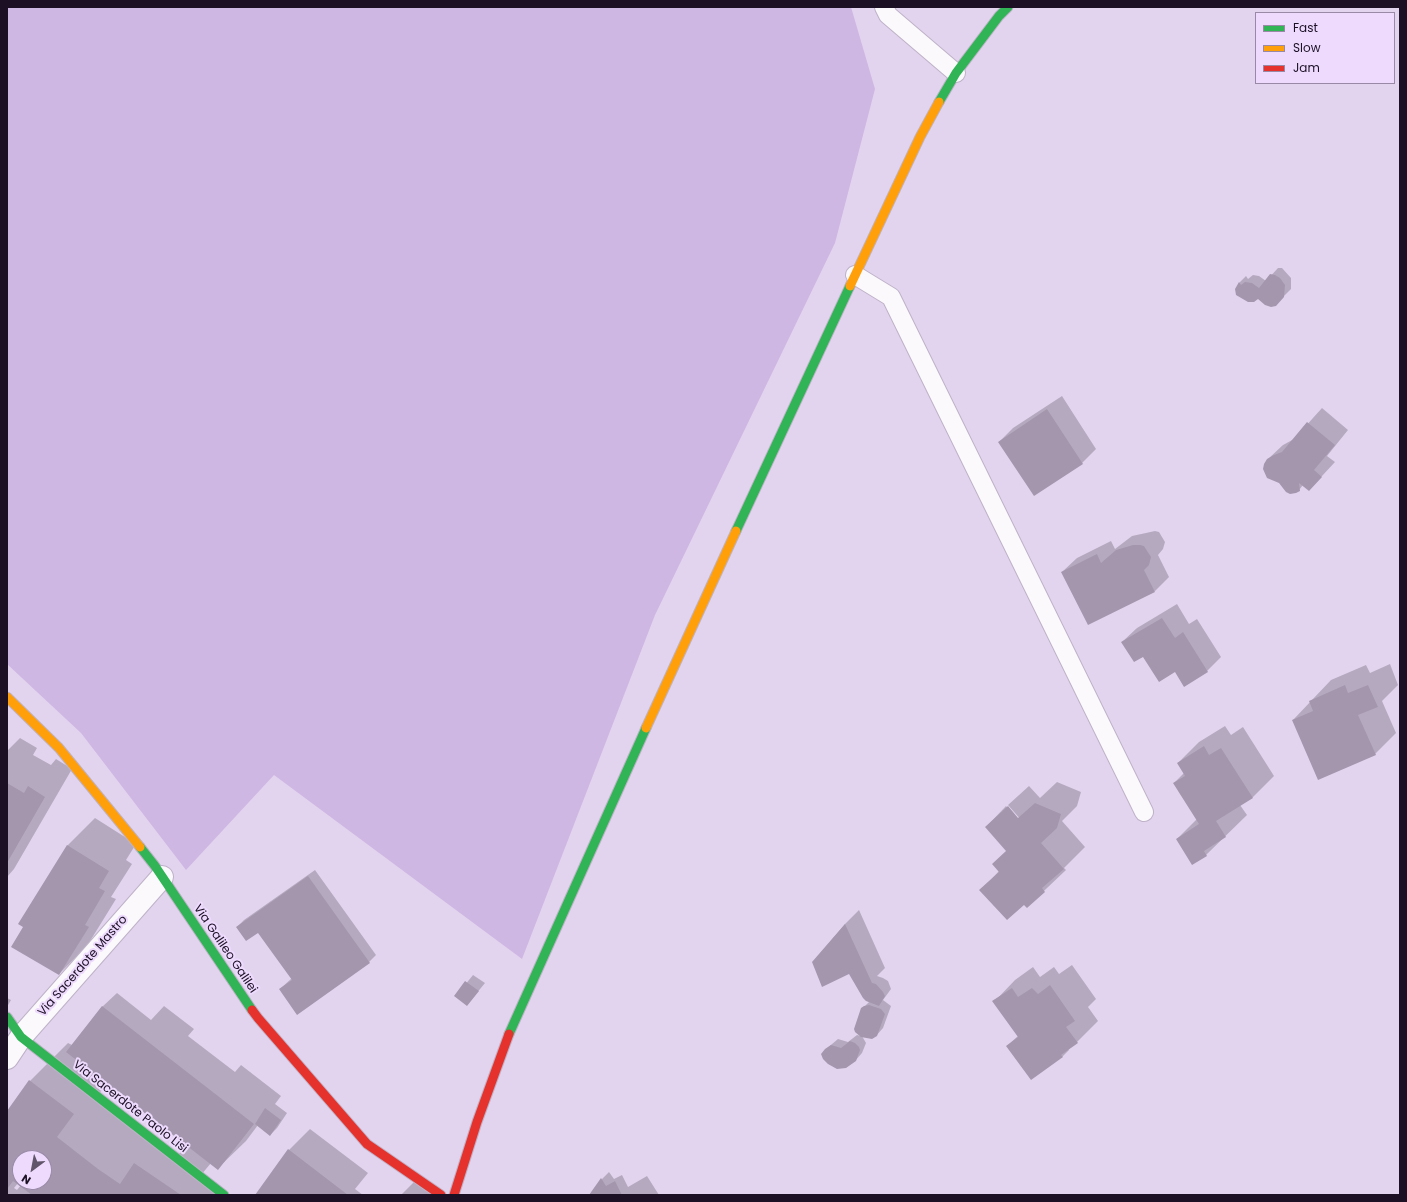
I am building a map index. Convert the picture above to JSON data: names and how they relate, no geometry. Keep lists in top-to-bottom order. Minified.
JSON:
{"streets":{"street":["Via Galileo Galilei","Via Sacerdote Mastro","Via Sacerdote Paolo Lisi"]},"crossings":[["Via Galileo Galilei","Via Sacerdote Mastro"],["Via Sacerdote Mastro","Via Sacerdote Paolo Lisi"]],"legend":["Fast","Slow","Jam"],"north":"bottom left"}
